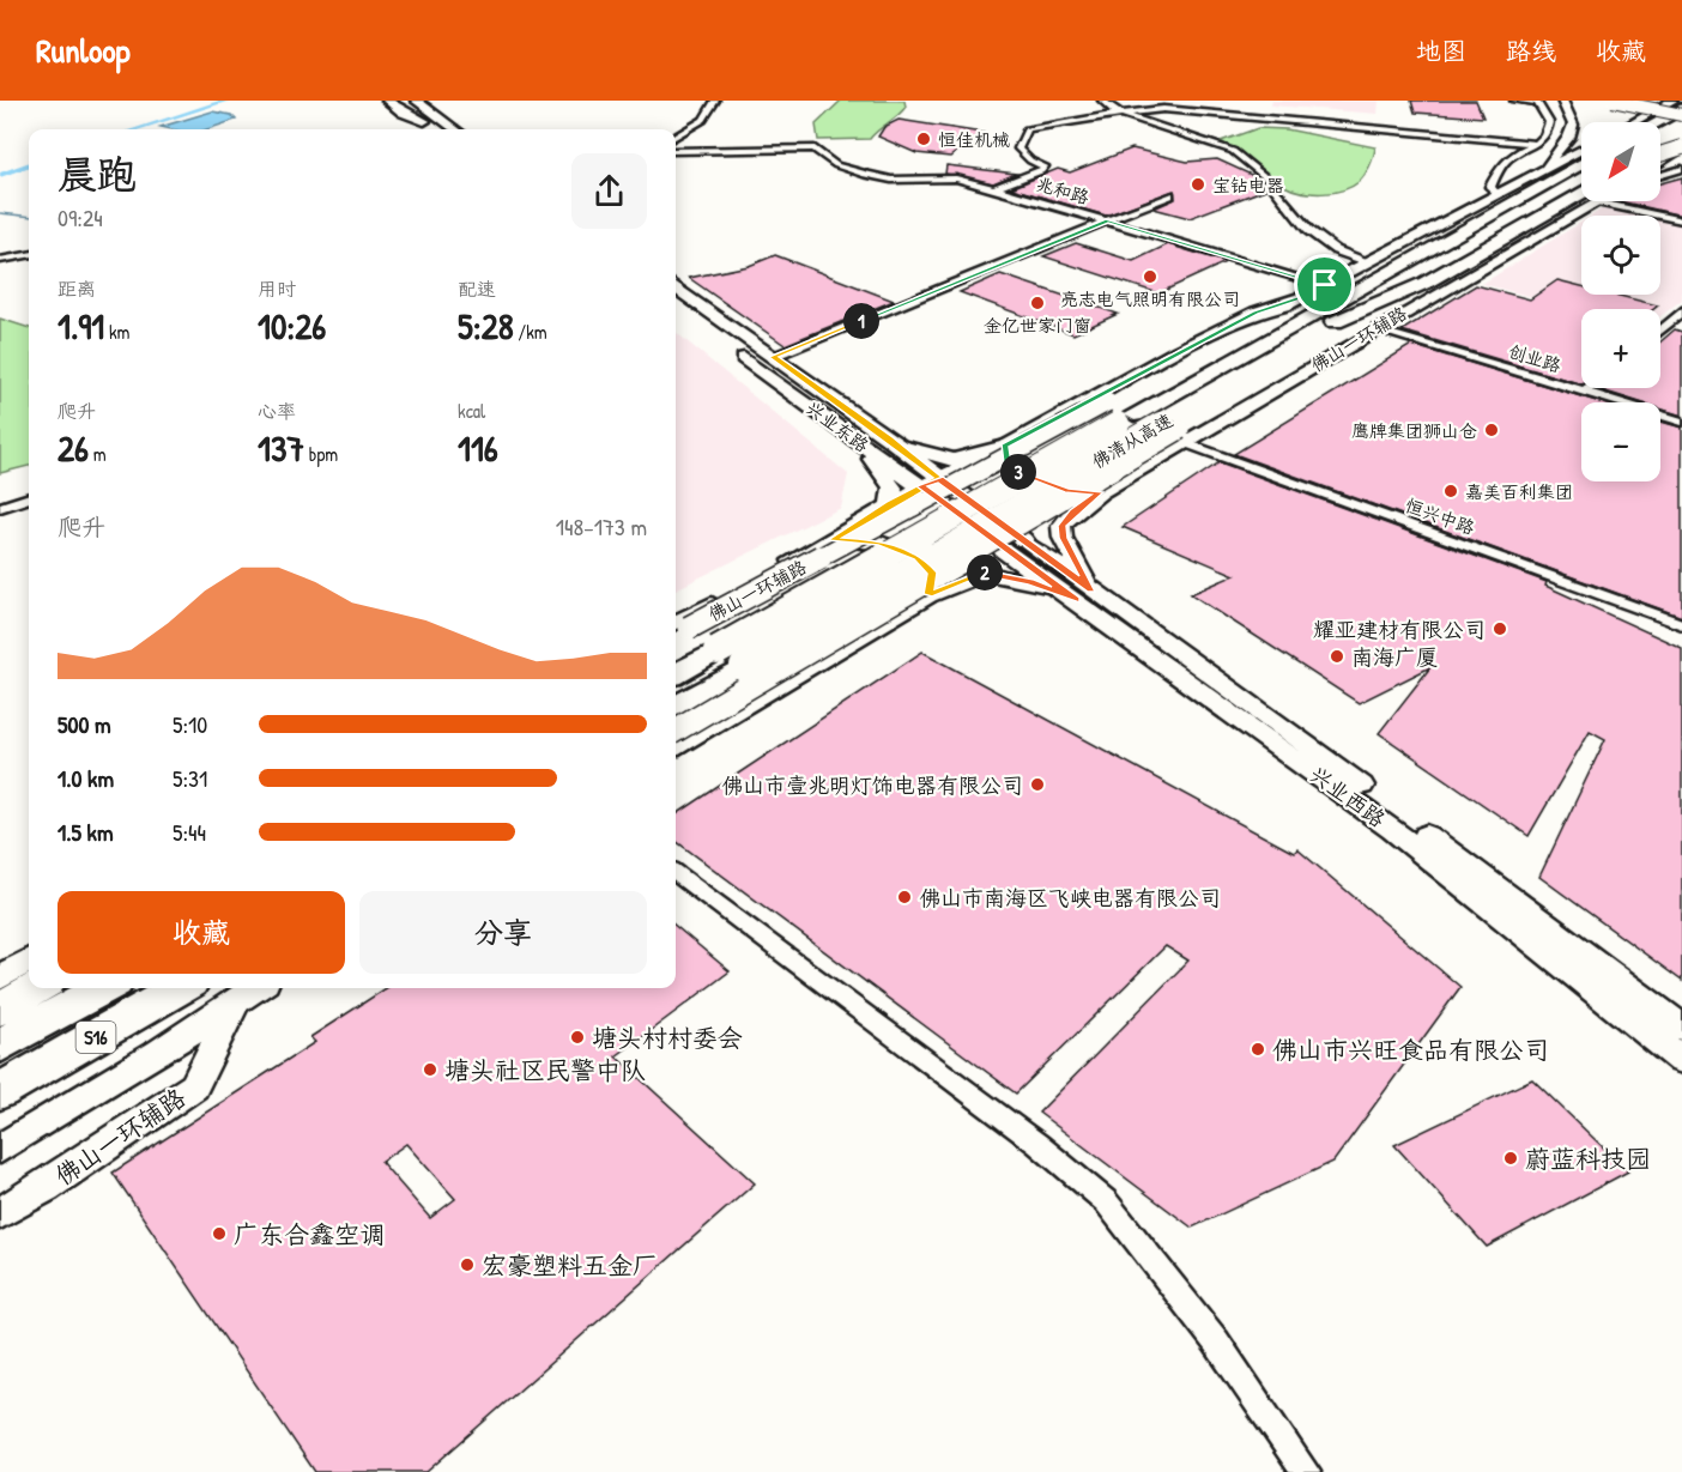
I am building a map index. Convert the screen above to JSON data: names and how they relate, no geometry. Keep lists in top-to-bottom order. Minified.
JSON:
{"streets":{"highway":["佛清从高速","S16"],"main road":["佛山一环辅路","兴业东路","兴业西路"],"street":["兆和路","创业路","恒兴中路"]},"crossings":[["兆和路","佛山一环辅路"],["佛山一环辅路","创业路"],["佛山一环辅路","兴业东路"],["佛山一环辅路","佛清从高速"],["佛山一环辅路","恒兴中路"],["佛山一环辅路","兴业西路"],["兴业东路","兴业西路"],["佛清从高速","恒兴中路"]],"places":["恒佳机械","宝钻电器","亮志电气照明有限公司","金亿世家门窗","鹰牌集团狮山仓","嘉美百利集团","耀亚建材有限公司","南海广厦","佛山市壹兆明灯饰电器有限公司","佛山市南海区飞峡电器有限公司","塘头村村委会","佛山市兴旺食品有限公司","塘头社区民警中队","蔚蓝科技园","广东合鑫空调","宏豪塑料五金厂"],"north":"bottom left","page":{"header":"Runloop","nav":["地图","路线","收藏"],"map_buttons":["+","−"],"heading":["晨跑","09:24"],"stats":[["距离","1.91 km"],["用时","10:26"],["配速","5:28 /km"],["爬升","26 m"],["心率","137 bpm"],["kcal","116"]],"pins":["1","3","2"],"chart":["爬升","148–173 m"],"list":[{"name":"500 m","note":"5:10"},{"name":"1.0 km","note":"5:31"},{"name":"1.5 km","note":"5:44"}],"buttons":["收藏","分享"]}}
